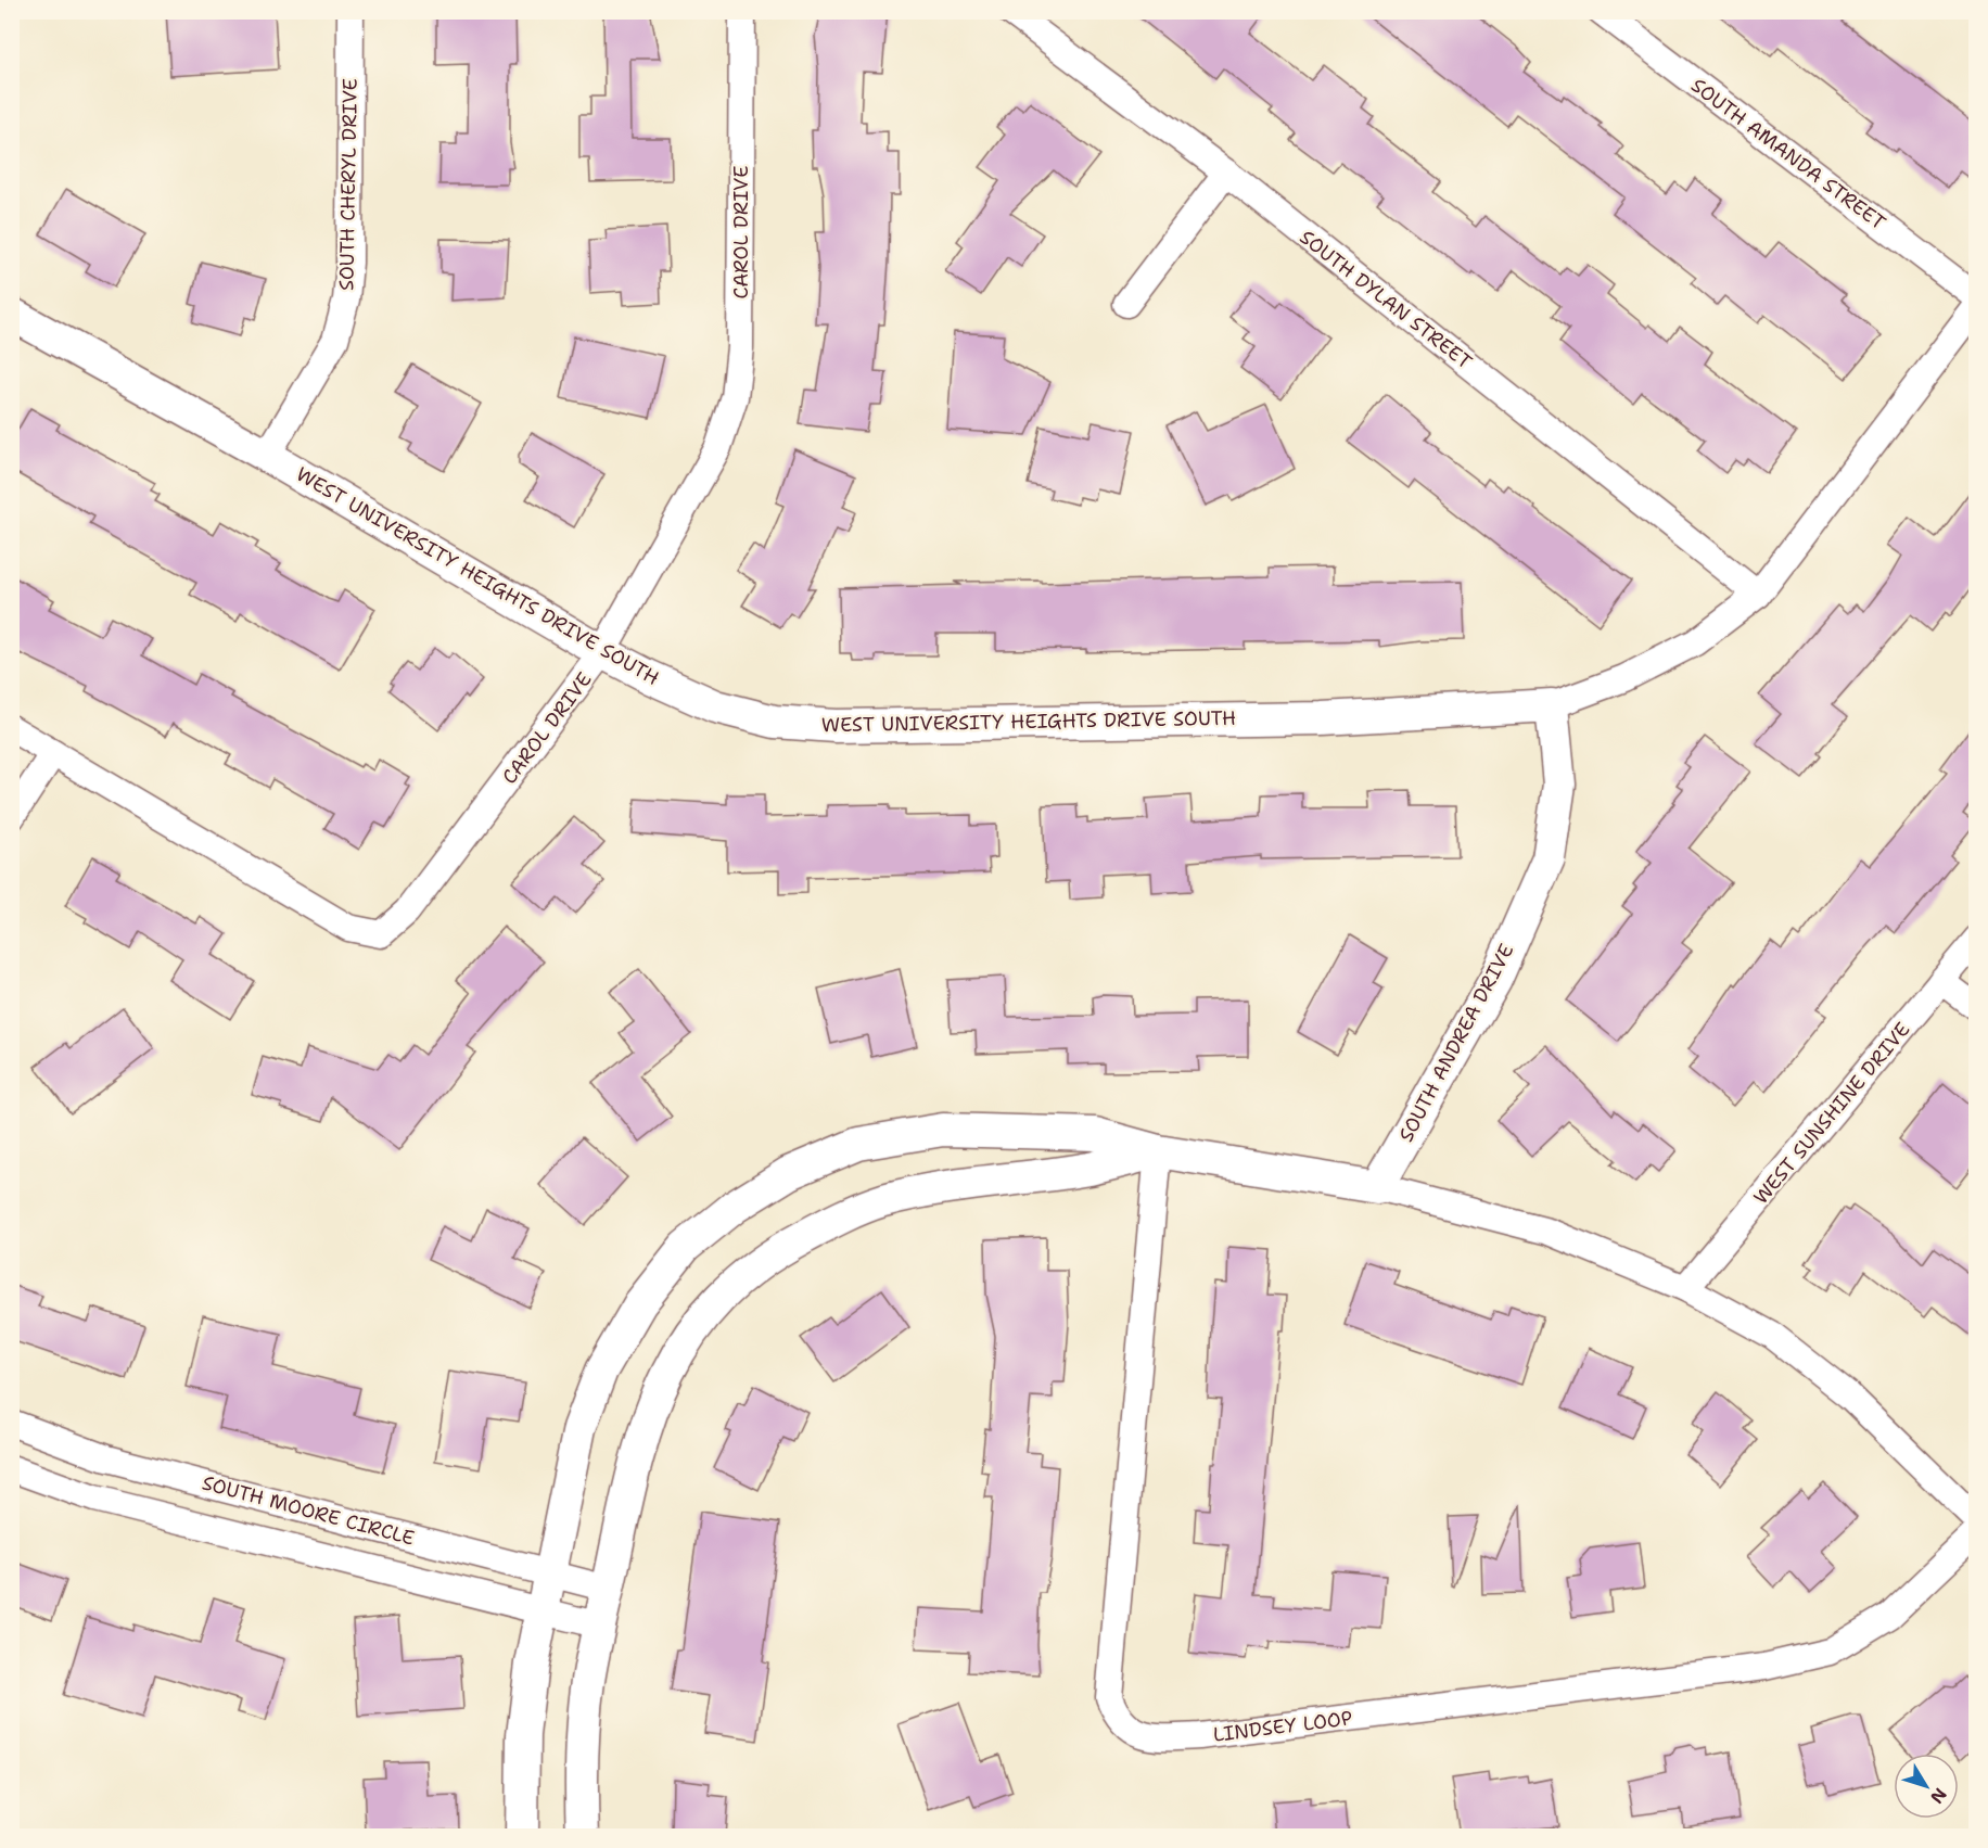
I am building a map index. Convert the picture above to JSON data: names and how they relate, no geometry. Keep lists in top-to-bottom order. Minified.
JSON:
{"streets":{"street":["SOUTH AMANDA STREET","SOUTH CHERYL DRIVE","CAROL DRIVE","SOUTH DYLAN STREET","WEST UNIVERSITY HEIGHTS DRIVE SOUTH","SOUTH ANDREA DRIVE","WEST SUNSHINE DRIVE","SOUTH MOORE CIRCLE","LINDSEY LOOP"]},"crossings":[["SOUTH CHERYL DRIVE","WEST UNIVERSITY HEIGHTS DRIVE SOUTH"],["CAROL DRIVE","WEST UNIVERSITY HEIGHTS DRIVE SOUTH"],["SOUTH DYLAN STREET","WEST UNIVERSITY HEIGHTS DRIVE SOUTH"],["WEST UNIVERSITY HEIGHTS DRIVE SOUTH","SOUTH ANDREA DRIVE"]],"north":"bottom right"}
